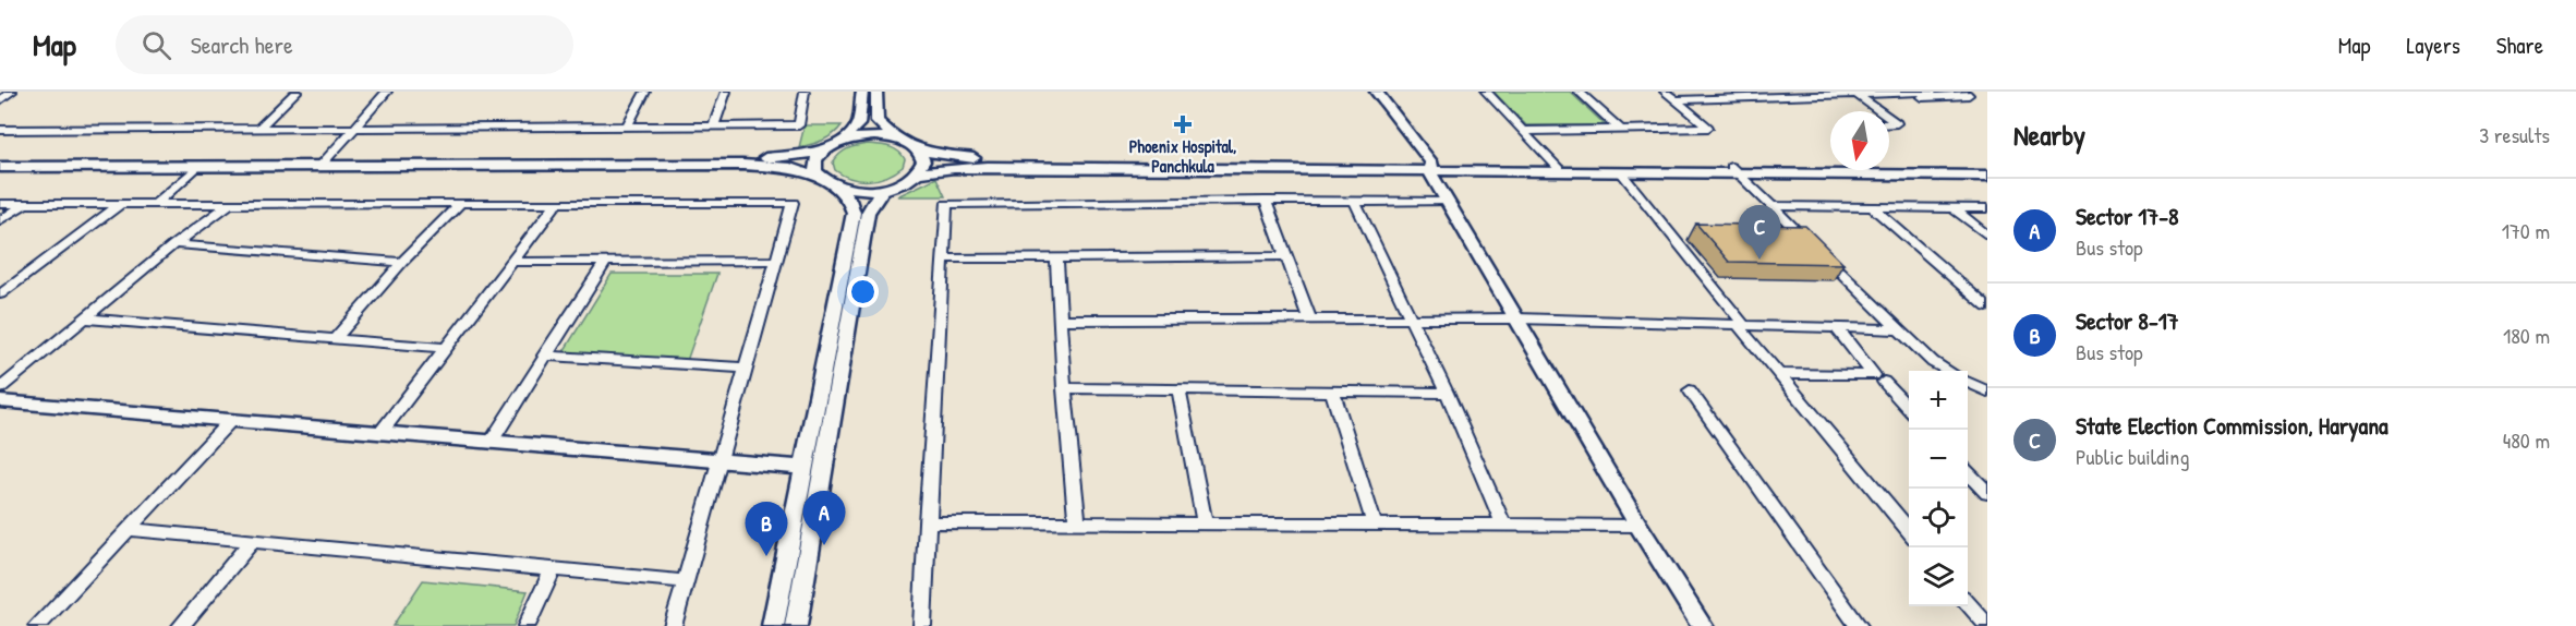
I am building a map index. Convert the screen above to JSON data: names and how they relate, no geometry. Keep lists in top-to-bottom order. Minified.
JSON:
{"places":{"health":["Phoenix Hospital, Panchkula"]},"north":"bottom","page":{"header":"Map","search":"Search here","nav":["Map","Layers","Share"],"heading":["Nearby","3 results"],"list":[{"mark":"A","name":"Sector 17-8","note":"Bus stop","value":"170 m"},{"mark":"B","name":"Sector 8-17","note":"Bus stop","value":"180 m"},{"mark":"C","name":"State Election Commission, Haryana","note":"Public building","value":"480 m"}],"pins":["C","A","B"],"map_buttons":["+","−"]}}
